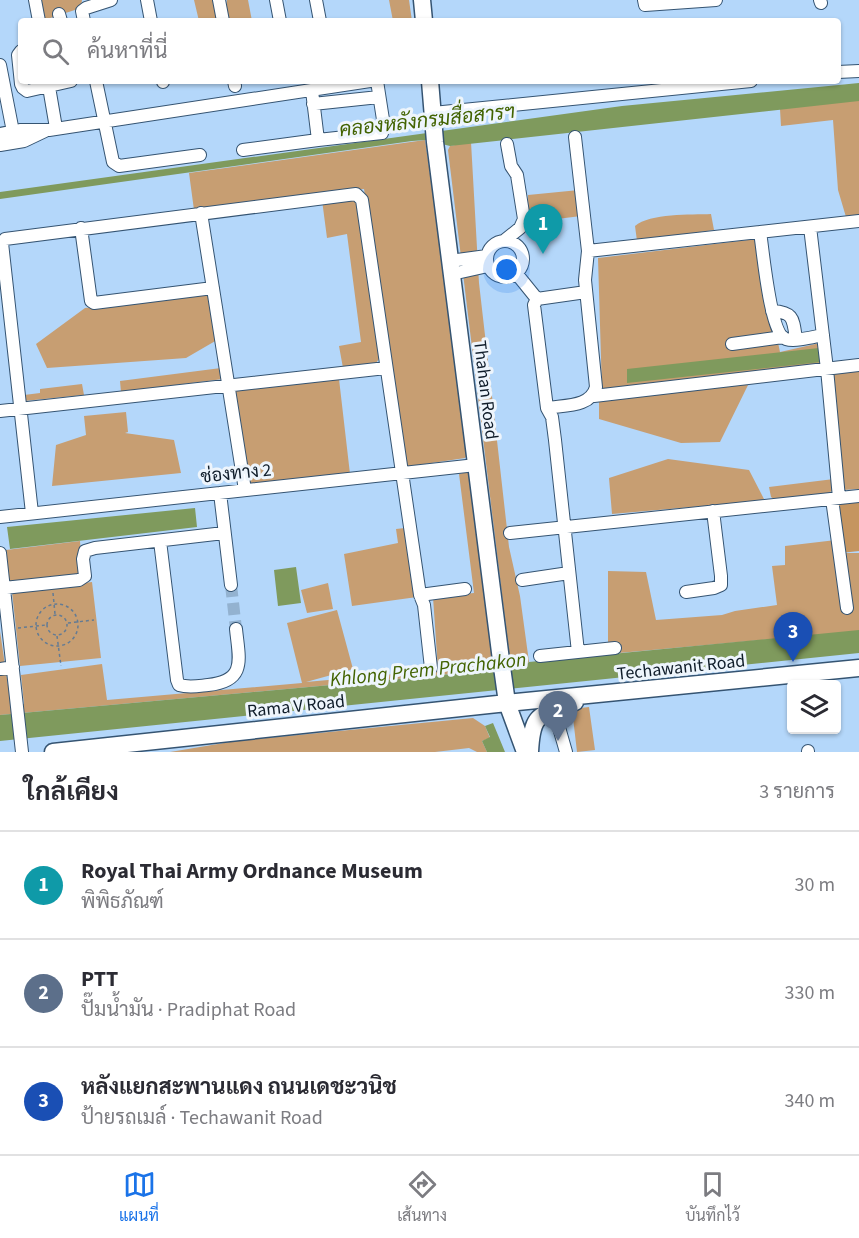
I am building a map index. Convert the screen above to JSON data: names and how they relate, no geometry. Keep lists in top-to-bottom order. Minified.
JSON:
{"streets":{"main road":["Thahan Road","Techawanit Road","Rama V Road"],"street":["ช่องทาง 2"]},"crossings":[["Thahan Road","ช่องทาง 2"],["Thahan Road","Techawanit Road"],["Thahan Road","Rama V Road"],["Techawanit Road","Rama V Road"]],"water":["คลองหลังกรมสื่อสารฯ","Khlong Prem Prachakon"],"page":{"search":"ค้นหาที่นี่","pins":["1","3","2"],"heading":["ใกล้เคียง","3 รายการ"],"list":[{"mark":"1","name":"Royal Thai Army Ordnance Museum","note":"พิพิธภัณฑ์","value":"30 m"},{"mark":"2","name":"PTT","note":"ปั๊มน้ำมัน · Pradiphat Road","value":"330 m"},{"mark":"3","name":"หลังแยกสะพานแดง ถนนเดชะวนิช","note":"ป้ายรถเมล์ · Techawanit Road","value":"340 m"}],"nav":["แผนที่","เส้นทาง","บันทึกไว้"]}}
